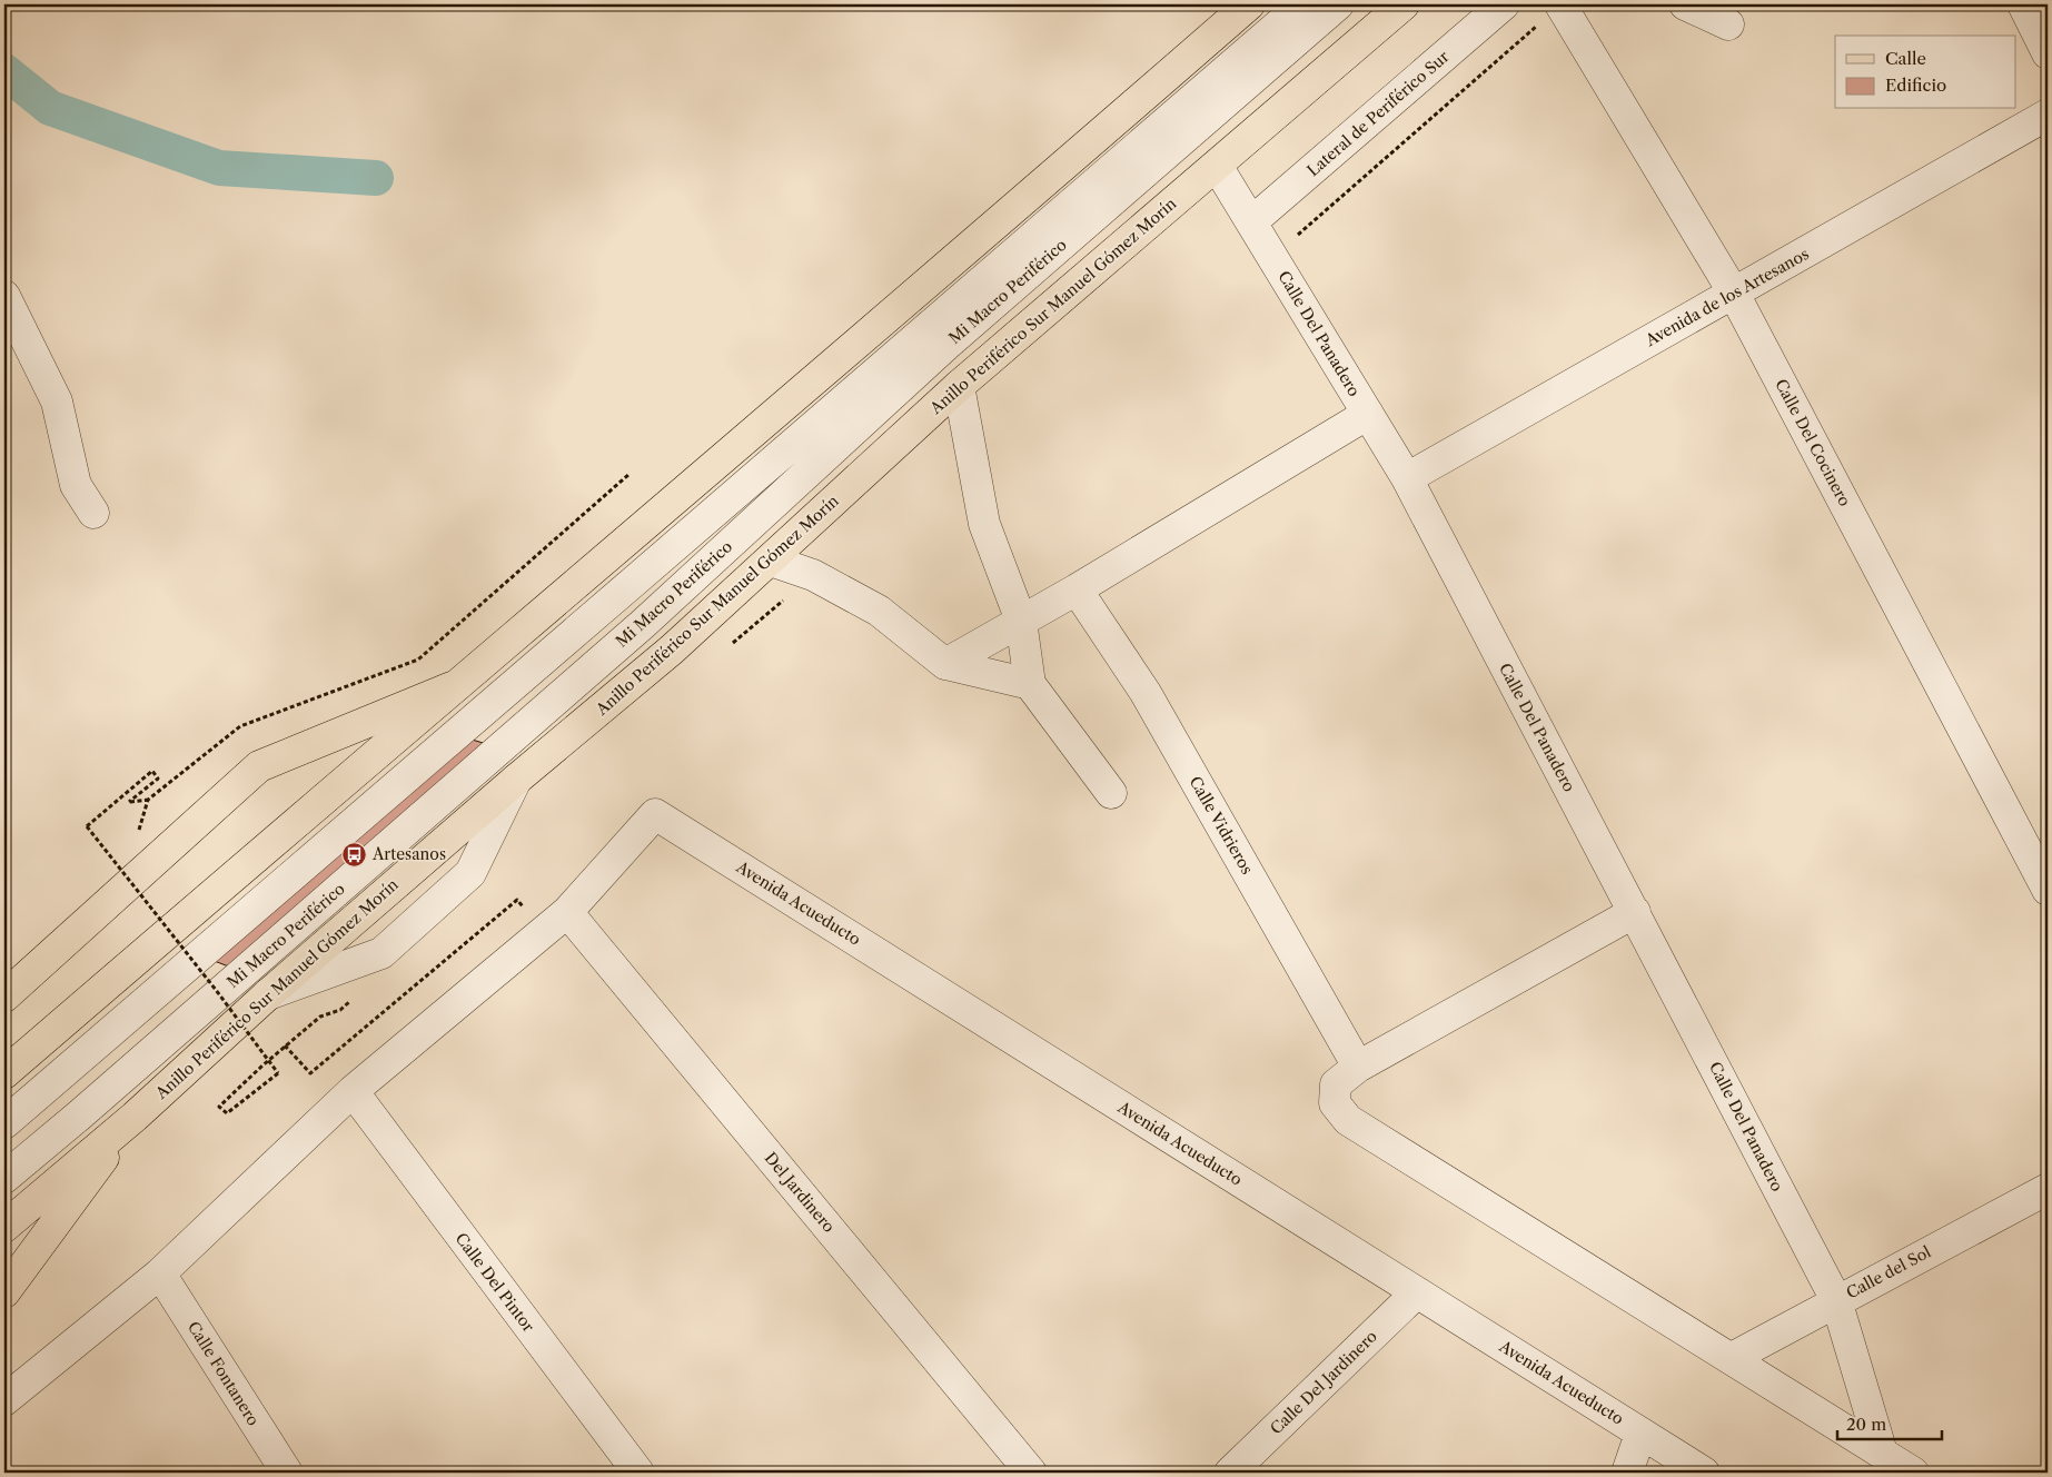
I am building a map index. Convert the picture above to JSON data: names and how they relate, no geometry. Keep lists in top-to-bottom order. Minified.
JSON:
{"streets":{"main road":["Anillo Periférico Sur Manuel Gómez Morín"],"street":["Lateral de Periférico Sur","Mi Macro Periférico","Avenida de los Artesanos","Calle Del Panadero","Calle Del Cocinero","Calle Vidrieros","Avenida Acueducto","Del Jardinero","Calle del Sol","Calle Del Pintor","Calle Fontanero","Calle Del Jardinero"]},"crossings":[["Lateral de Periférico Sur","Calle Del Panadero"],["Avenida de los Artesanos","Calle Del Panadero"],["Avenida de los Artesanos","Calle Del Cocinero"],["Anillo Periférico Sur Manuel Gómez Morín","Calle Del Panadero"],["Calle Del Panadero","Calle del Sol"],["Avenida Acueducto","Del Jardinero"],["Avenida Acueducto","Calle Del Jardinero"]],"places":{"bus stop":["Artesanos"]},"legend":["Calle","Edificio"],"scale_bar":"20 m"}
